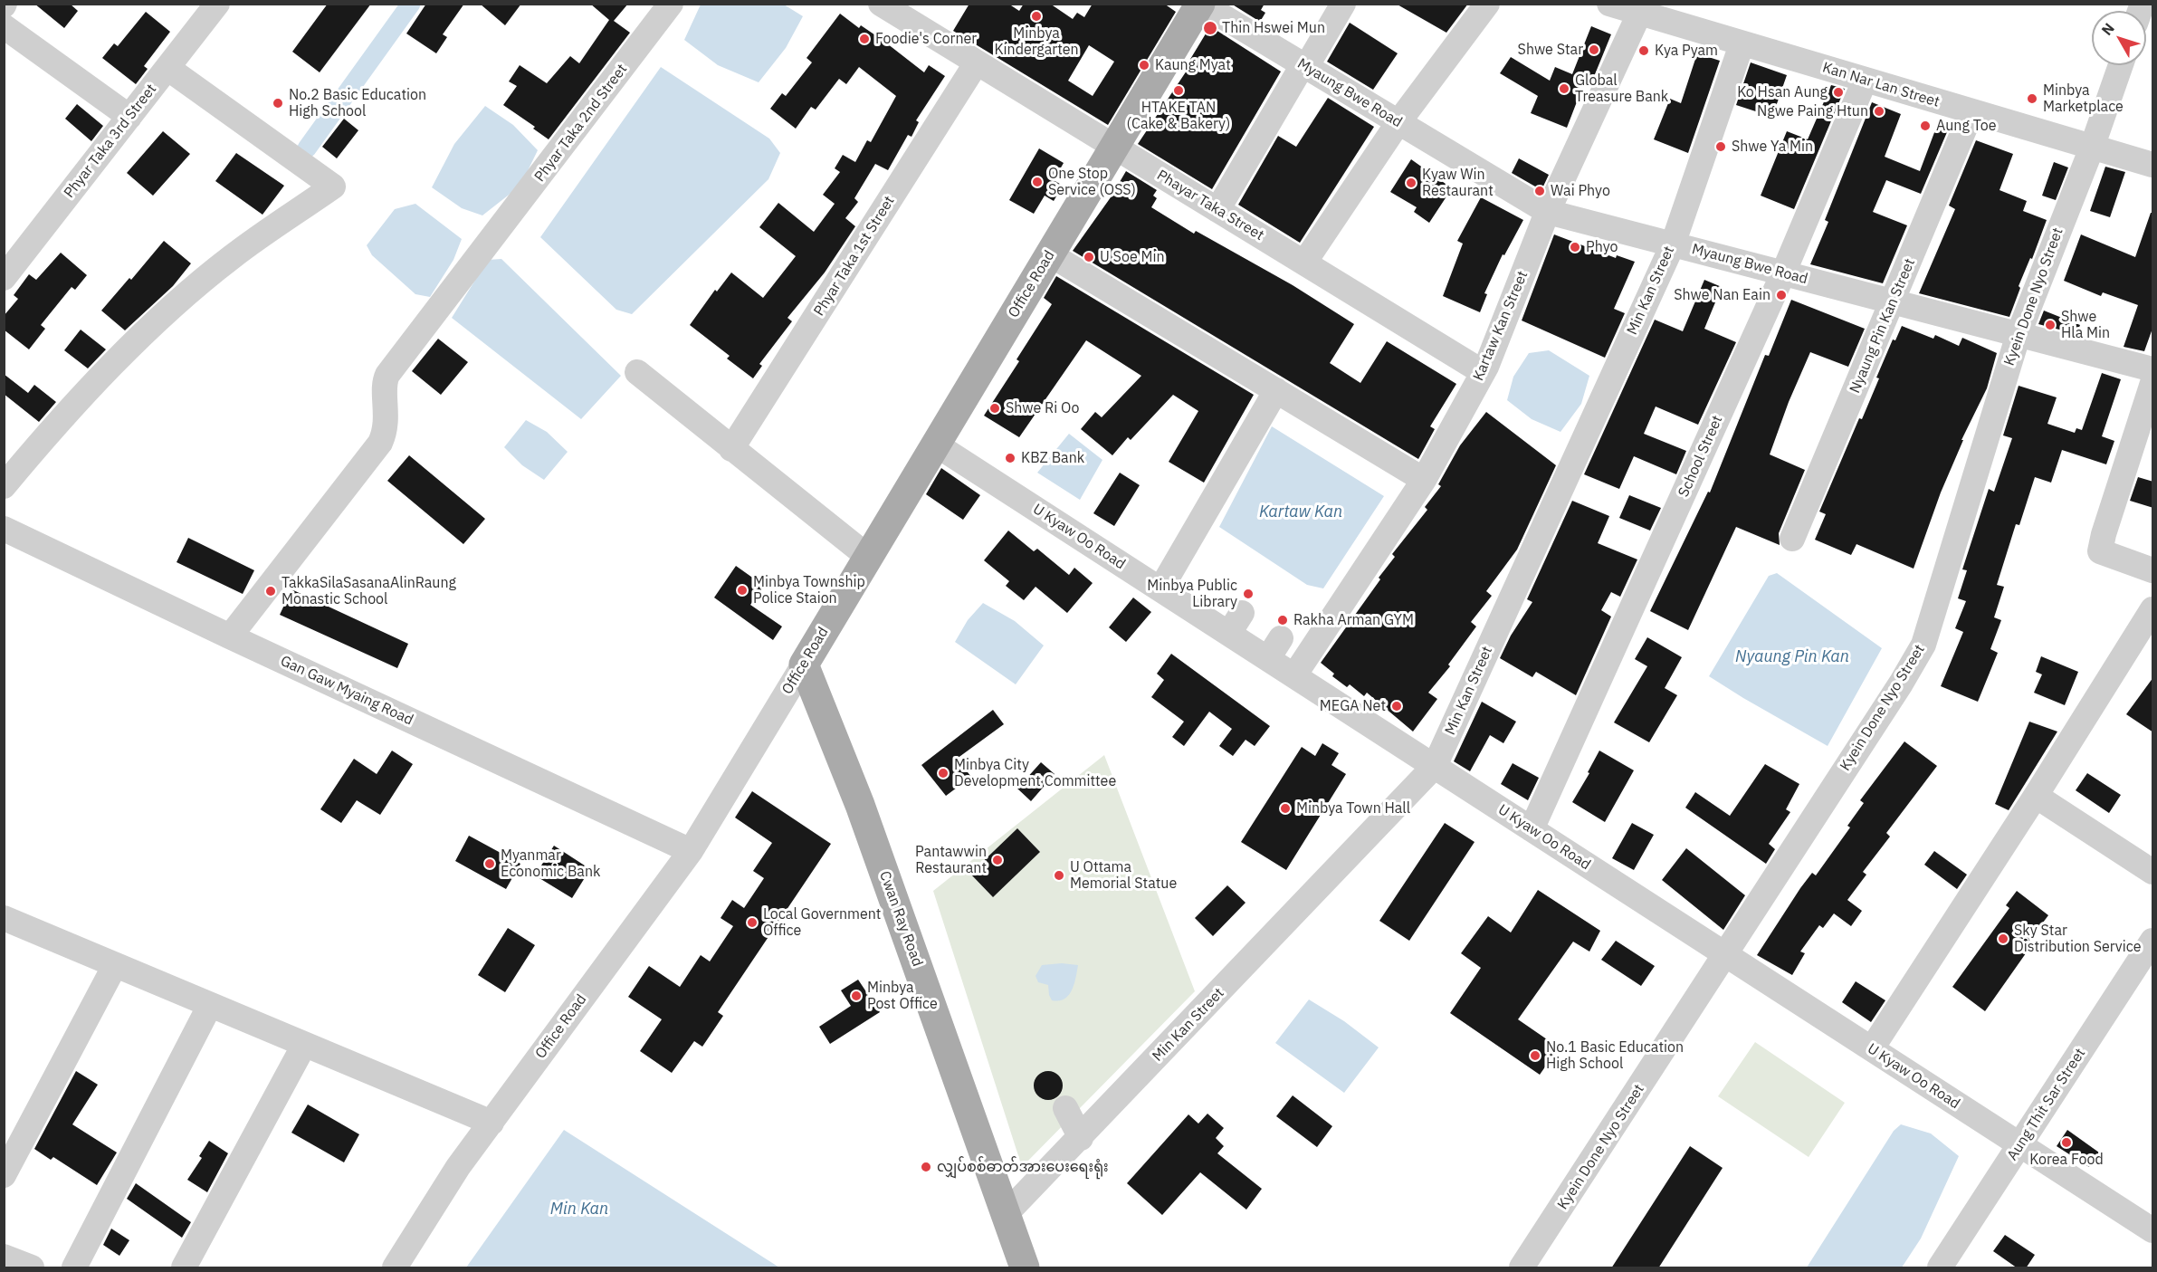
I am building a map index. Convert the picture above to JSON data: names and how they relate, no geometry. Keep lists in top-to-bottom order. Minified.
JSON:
{"streets":{"main road":["Office Road","Cwan Ray Road"],"street":["Kan Nar Lan Street","Myaung Bwe Road","Phyar Taka 2nd Street","Phyar Taka 3rd Street","Phayar Taka Street","Phyar Taka 1st Street","Min Kan Street","Kyein Done Nyo Street","Kartaw Kan Street","Nyaung Pin Kan Street","School Street","U Kyaw Oo Road","Gan Gaw Myaing Road","Aung Thit Sar Street"]},"crossings":[["Kan Nar Lan Street","Min Kan Street"],["Kan Nar Lan Street","Kyein Done Nyo Street"],["Kan Nar Lan Street","Kartaw Kan Street"],["Kan Nar Lan Street","Nyaung Pin Kan Street"],["Kan Nar Lan Street","School Street"],["Myaung Bwe Road","Office Road"],["Myaung Bwe Road","Min Kan Street"],["Myaung Bwe Road","Kyein Done Nyo Street"],["Myaung Bwe Road","Kartaw Kan Street"],["Myaung Bwe Road","Nyaung Pin Kan Street"],["Myaung Bwe Road","School Street"],["Phyar Taka 2nd Street","Gan Gaw Myaing Road"],["Phayar Taka Street","Phyar Taka 1st Street"],["Phayar Taka Street","Office Road"],["Phayar Taka Street","Kartaw Kan Street"],["Office Road","U Kyaw Oo Road"],["Office Road","Gan Gaw Myaing Road"],["Office Road","Cwan Ray Road"],["Min Kan Street","U Kyaw Oo Road"],["Min Kan Street","Cwan Ray Road"],["Kyein Done Nyo Street","U Kyaw Oo Road"],["Kartaw Kan Street","U Kyaw Oo Road"],["School Street","U Kyaw Oo Road"],["U Kyaw Oo Road","Aung Thit Sar Street"]],"water":["Kartaw Kan","Nyaung Pin Kan","Min Kan"],"places":["Minbya Kindergarten","Thin Hswei Mun","Foodie's Corner","Shwe Star","Kya Pyam","Kaung Myat","Global Treasure Bank","HTAKE TAN (Cake & Bakery)","Ko Hsan Aung","Minbya Marketplace","No.2 Basic Education High School","Ngwe Paing Htun","Aung Toe","Shwe Ya Min","One Stop Service (OSS)","Kyaw Win Restaurant","Wai Phyo","Phyo","U Soe Min","Shwe Nan Eain","Shwe Hla Min","Shwe Ri Oo","KBZ Bank","Minbya Township Police Staion","TakkaSilaSasanaAlinRaung Monastic School","Minbya Public Library","Rakha Arman GYM","MEGA Net","Minbya City Development Committee","Minbya Town Hall","Pantawwin Restaurant","Myanmar Economic Bank","U Ottama Memorial Statue","Local Government Office","Sky Star Distribution Service","Minbya Post Office","No.1 Basic Education High School","Korea Food","လျှပ်စစ်ဓာတ်အားပေးရေးရုံး"],"north":"top left"}
